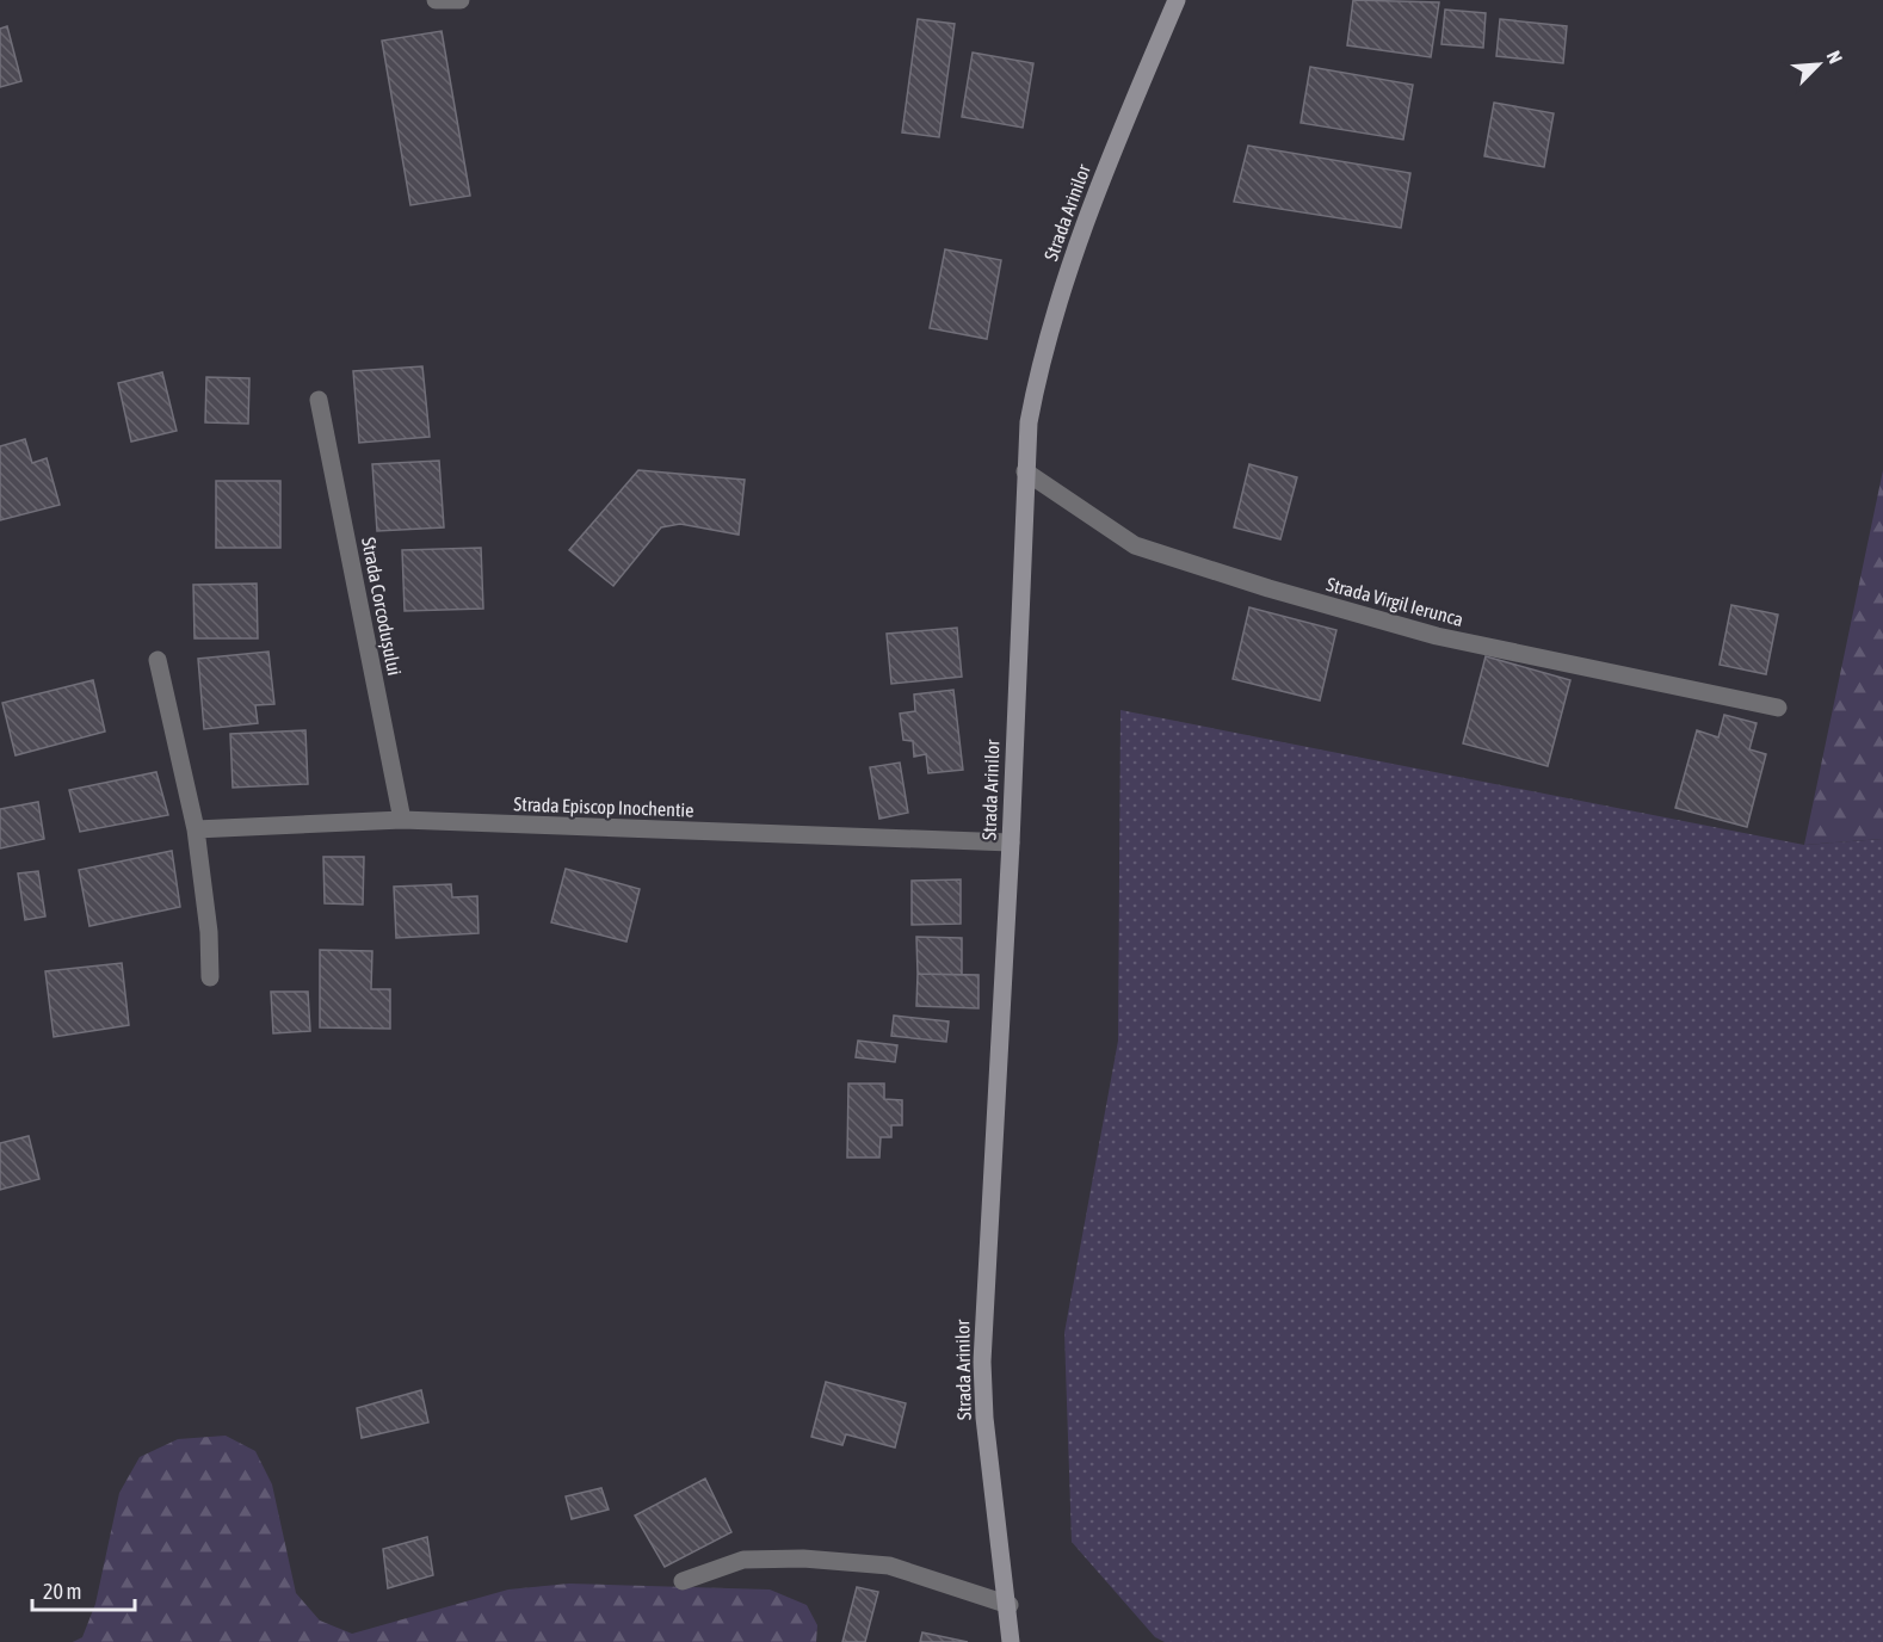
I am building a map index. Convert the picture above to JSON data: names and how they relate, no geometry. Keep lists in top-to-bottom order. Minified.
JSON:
{"streets":{"street":["Strada Arinilor","Strada Virgil Ierunca","Strada Corcodușului","Strada Episcop Inochentie"]},"crossings":[["Strada Arinilor","Strada Virgil Ierunca"],["Strada Arinilor","Strada Episcop Inochentie"],["Strada Corcodușului","Strada Episcop Inochentie"]],"scale_bar":"20 m","north":"top right"}
